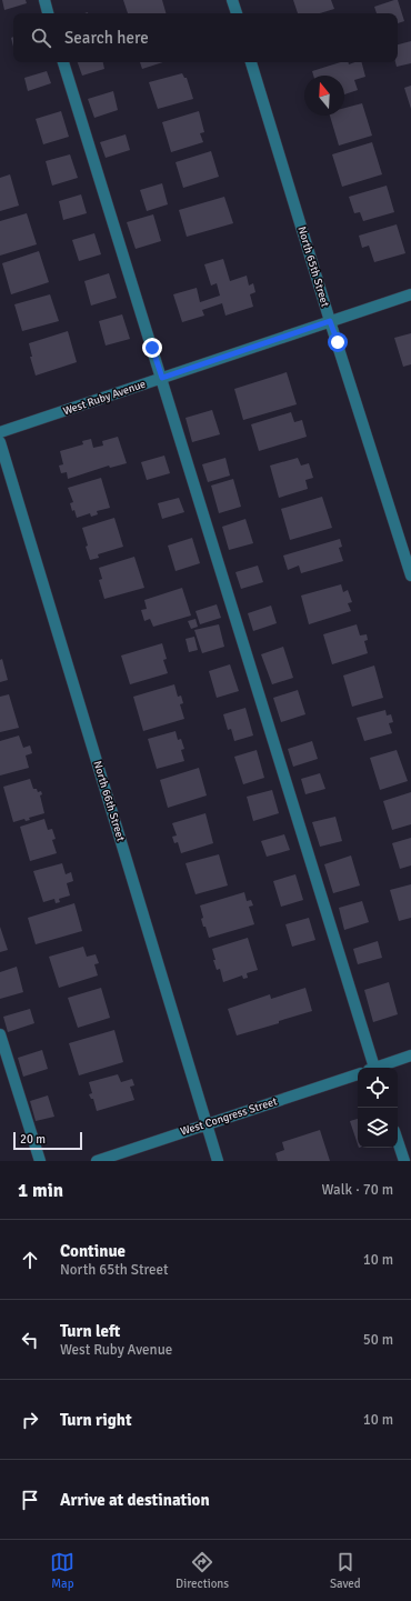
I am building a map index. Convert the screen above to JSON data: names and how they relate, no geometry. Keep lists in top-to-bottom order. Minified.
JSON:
{"streets":{"street":["North 65th Street","West Ruby Avenue","North 66th Street","West Congress Street"]},"crossings":[["North 65th Street","West Ruby Avenue"],["North 66th Street","West Congress Street"]],"scale_bar":"20 m","north":"top","page":{"search":"Search here","scale":"20 m","heading":["1 min","Walk · 70 m"],"list":[["Continue","North 65th Street","10 m"],["Turn left","West Ruby Avenue","50 m"],["Turn right","10 m"],"Arrive at destination"],"nav":["Map","Directions","Saved"]}}
